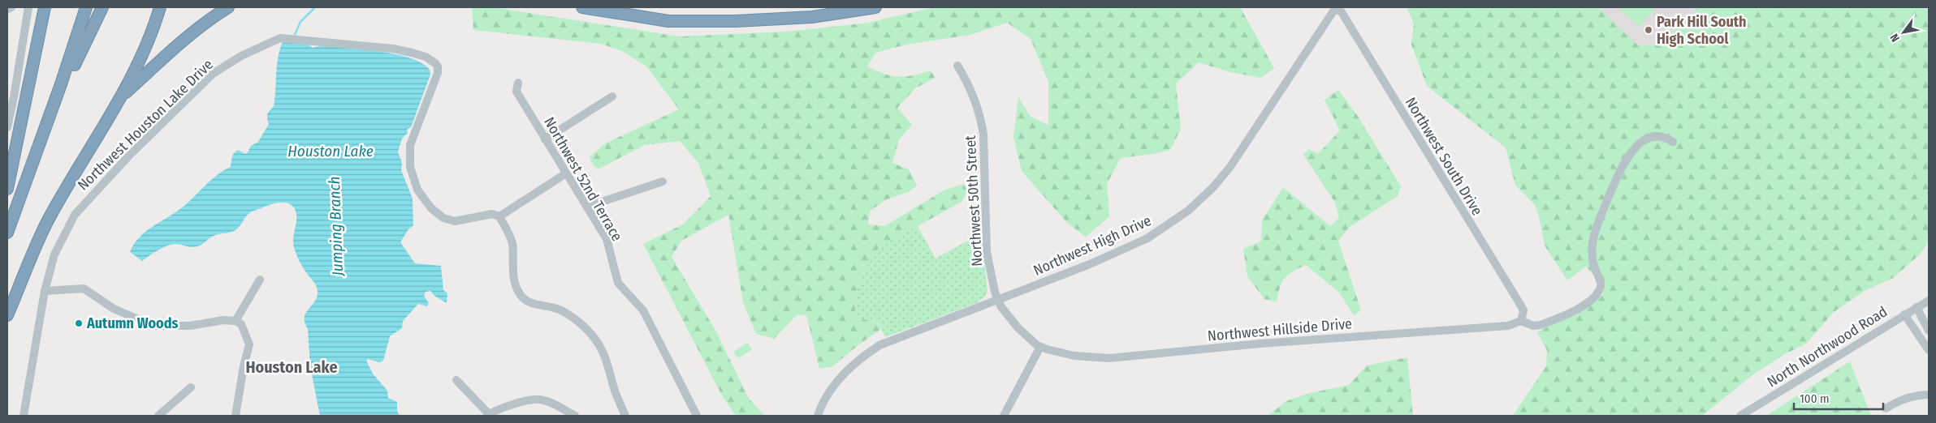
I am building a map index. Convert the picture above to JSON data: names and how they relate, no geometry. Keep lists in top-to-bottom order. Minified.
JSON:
{"streets":{"street":["Northwest Houston Lake Drive","Northwest South Drive","Northwest 52nd Terrace","Northwest 50th Street","Northwest High Drive","Northwest Hillside Drive","North Northwood Road"]},"crossings":[["Northwest South Drive","Northwest High Drive"],["Northwest South Drive","Northwest Hillside Drive"],["Northwest 50th Street","Northwest High Drive"],["Northwest 50th Street","Northwest Hillside Drive"]],"districts":["Houston Lake"],"water":["Houston Lake","Jumping Branch"],"places":["Park Hill South High School","Autumn Woods"],"scale_bar":"100 m","north":"bottom left"}
